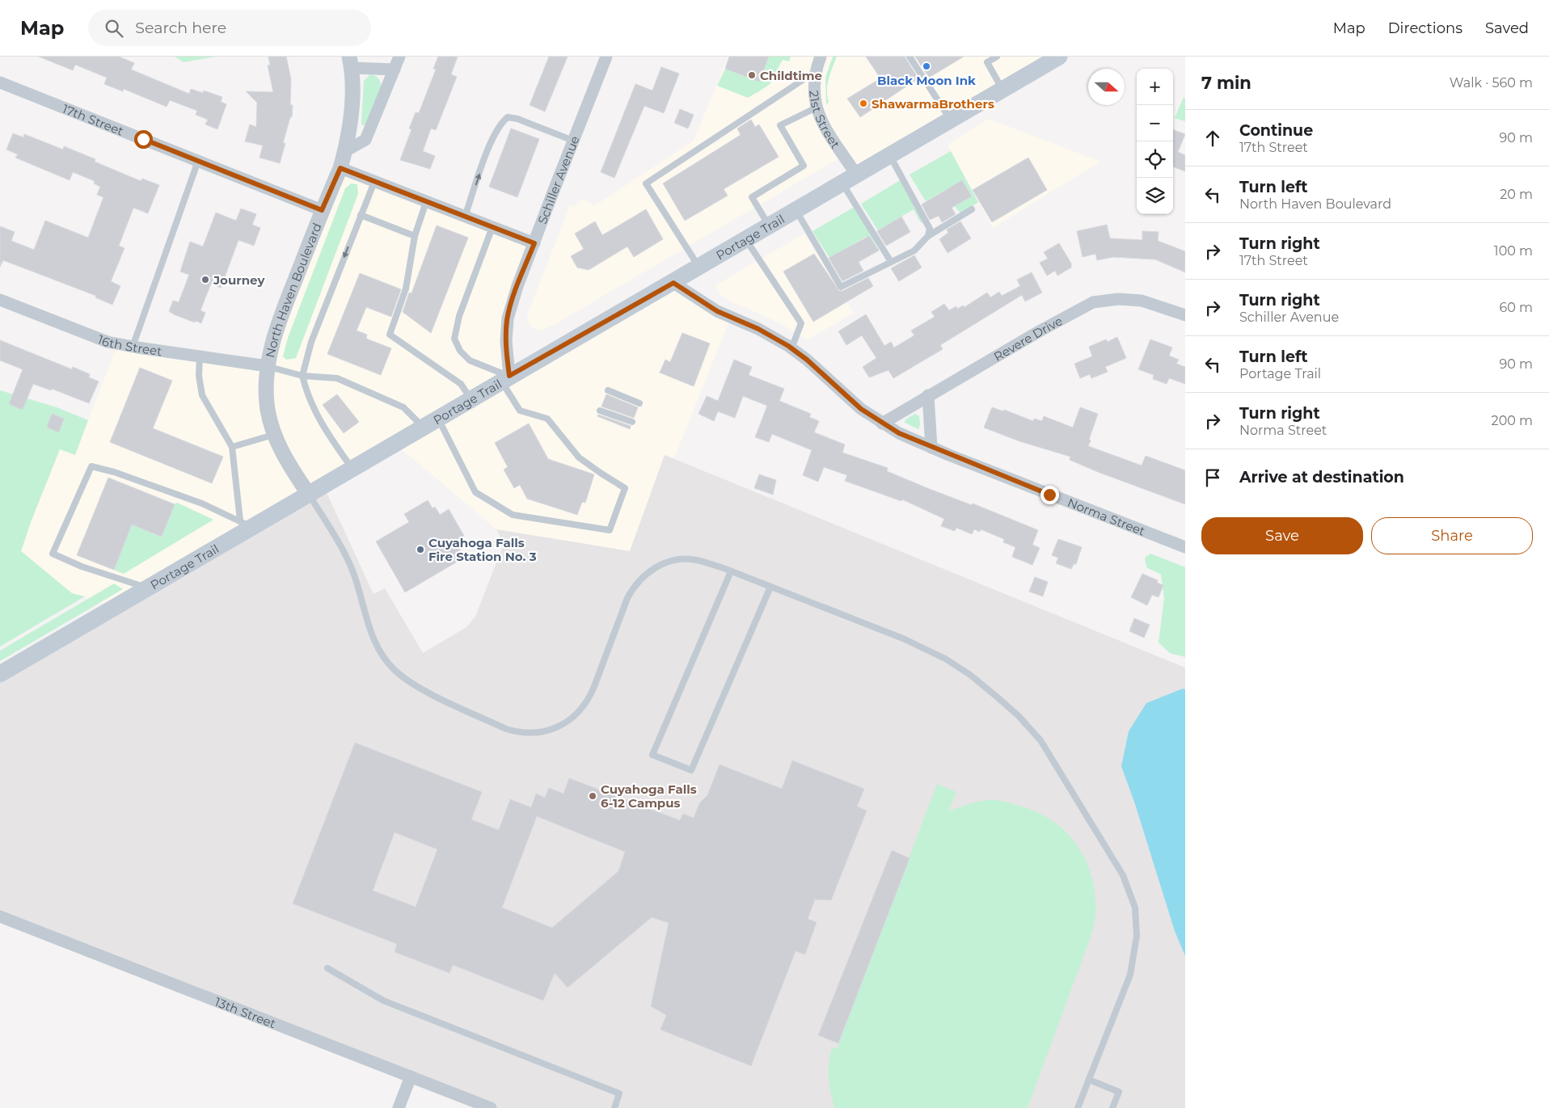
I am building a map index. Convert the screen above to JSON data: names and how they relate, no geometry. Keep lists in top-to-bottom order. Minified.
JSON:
{"streets":{"main road":["Portage Trail"],"street":["21st Street","17th Street","Schiller Avenue","North Haven Boulevard","Revere Drive","16th Street","Norma Street","13th Street"]},"crossings":[["21st Street","Portage Trail"],["17th Street","North Haven Boulevard"],["Schiller Avenue","Portage Trail"],["Portage Trail","North Haven Boulevard"],["Portage Trail","Norma Street"],["North Haven Boulevard","16th Street"],["Revere Drive","Norma Street"]],"places":["Black Moon Ink","Childtime","ShawarmaBrothers","Journey","Cuyahoga Falls Fire Station No. 3","Cuyahoga Falls 6-12 Campus"],"north":"right","page":{"header":"Map","search":"Search here","nav":["Map","Directions","Saved"],"heading":["7 min","Walk · 560 m"],"map_buttons":["+","−"],"list":[["Continue","17th Street","90 m"],["Turn left","North Haven Boulevard","20 m"],["Turn right","17th Street","100 m"],["Turn right","Schiller Avenue","60 m"],["Turn left","Portage Trail","90 m"],["Turn right","Norma Street","200 m"],"Arrive at destination"],"buttons":["Save","Share"]}}
